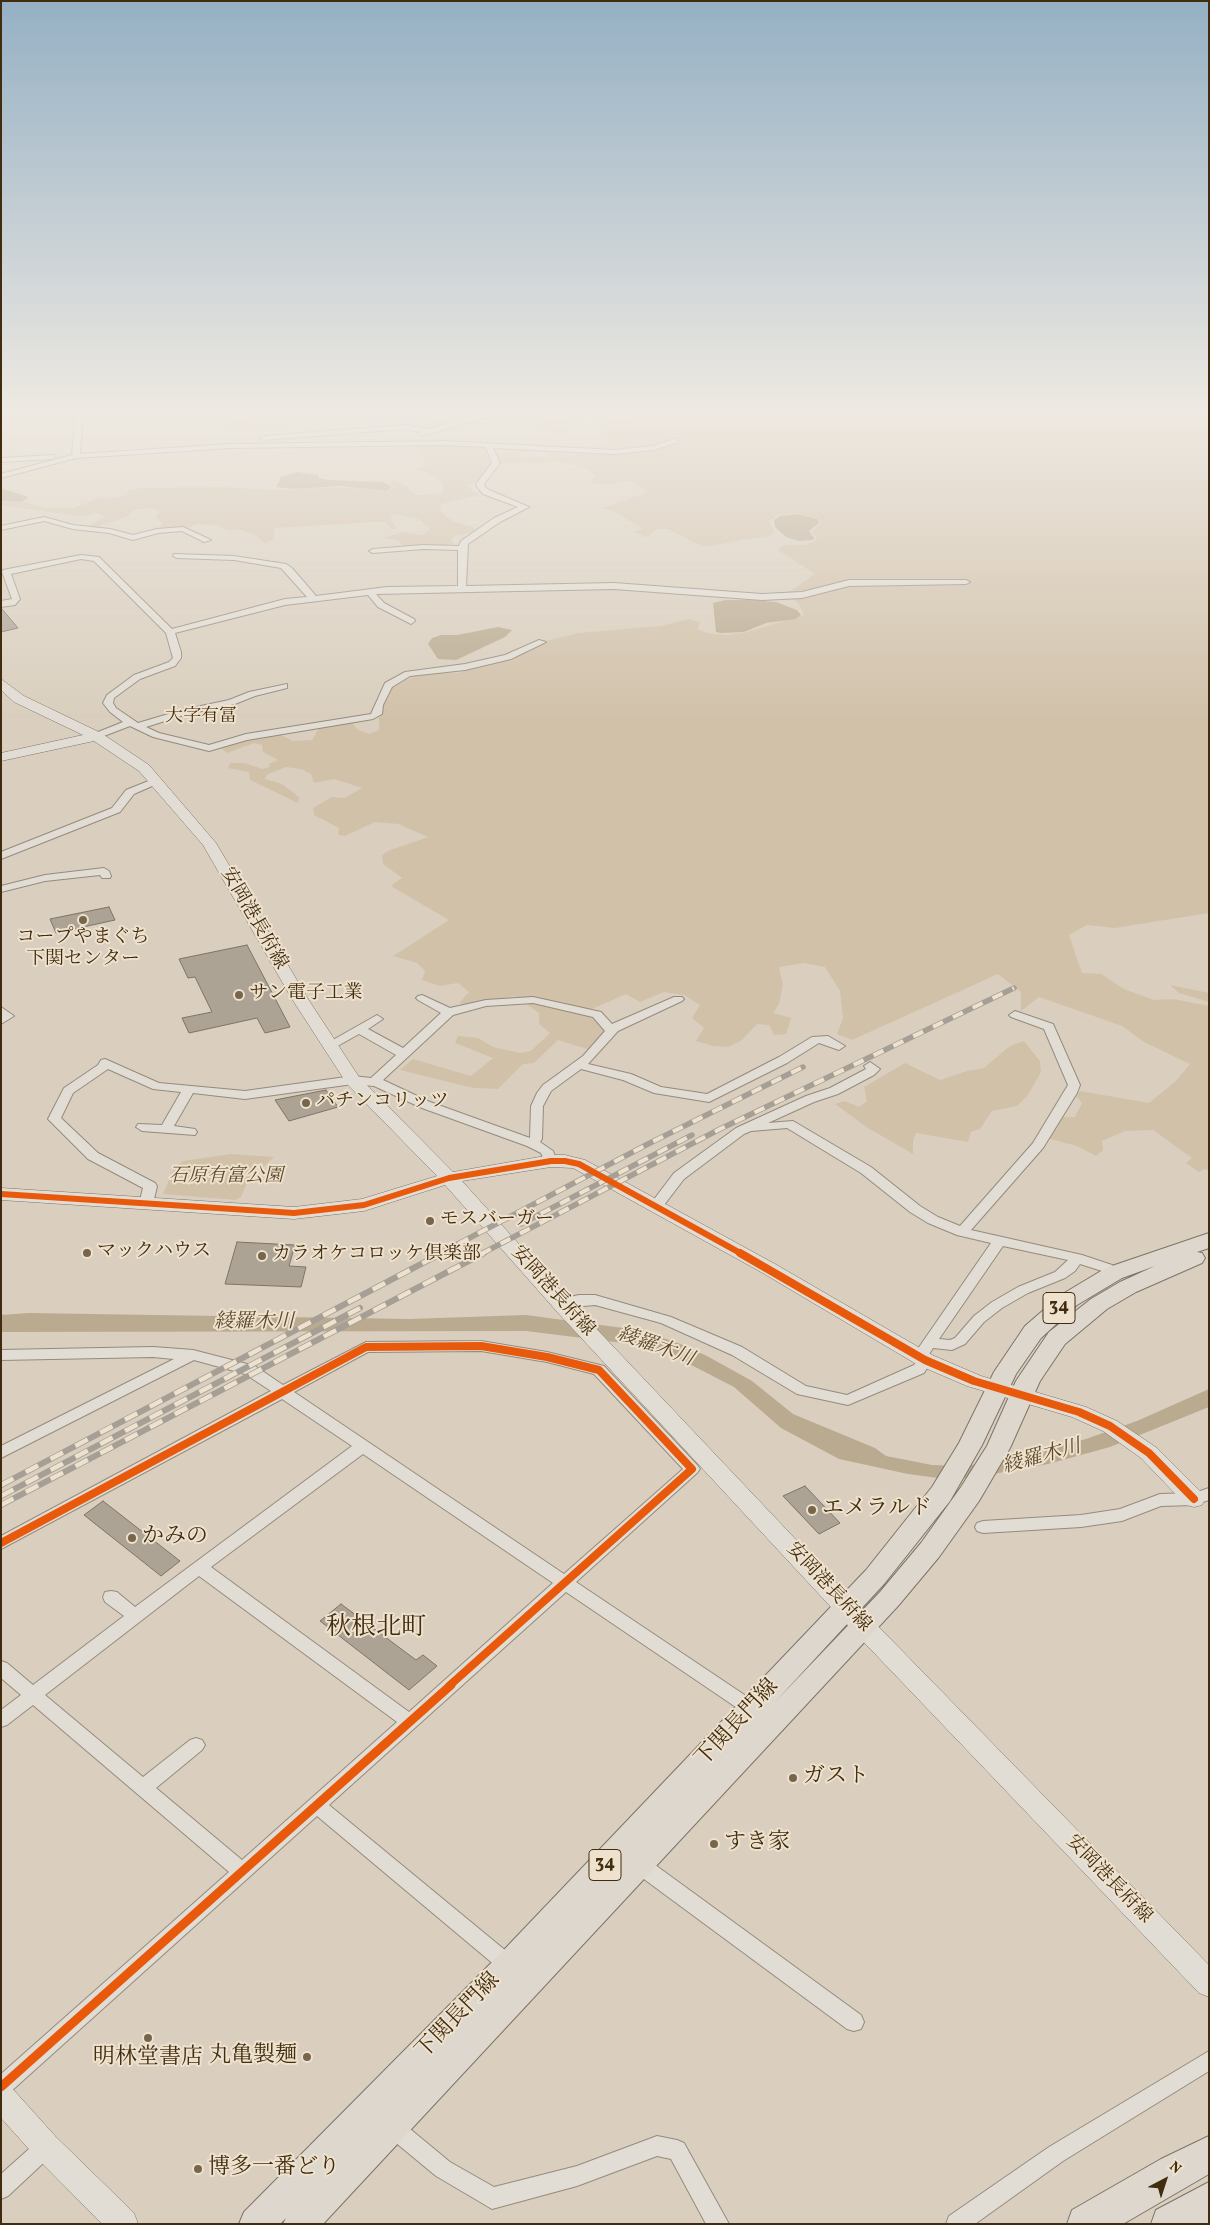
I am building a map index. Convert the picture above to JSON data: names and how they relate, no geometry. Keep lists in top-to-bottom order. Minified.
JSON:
{"streets":{"main road":["安岡港長府線","34","下関長門線"]},"crossings":[["安岡港長府線","下関長門線"]],"districts":["大字有冨","秋根北町"],"water":["綾羅木川"],"parks":["石原有富公園"],"places":["コープやまぐち 下関センター","サン電子工業","パチンコリッツ","モスバーガー","マックハウス","カラオケコロッケ倶楽部","エメラルド","かみの","ガスト","すき家","明林堂書店","丸亀製麺","博多一番どり"],"north":"top right"}
